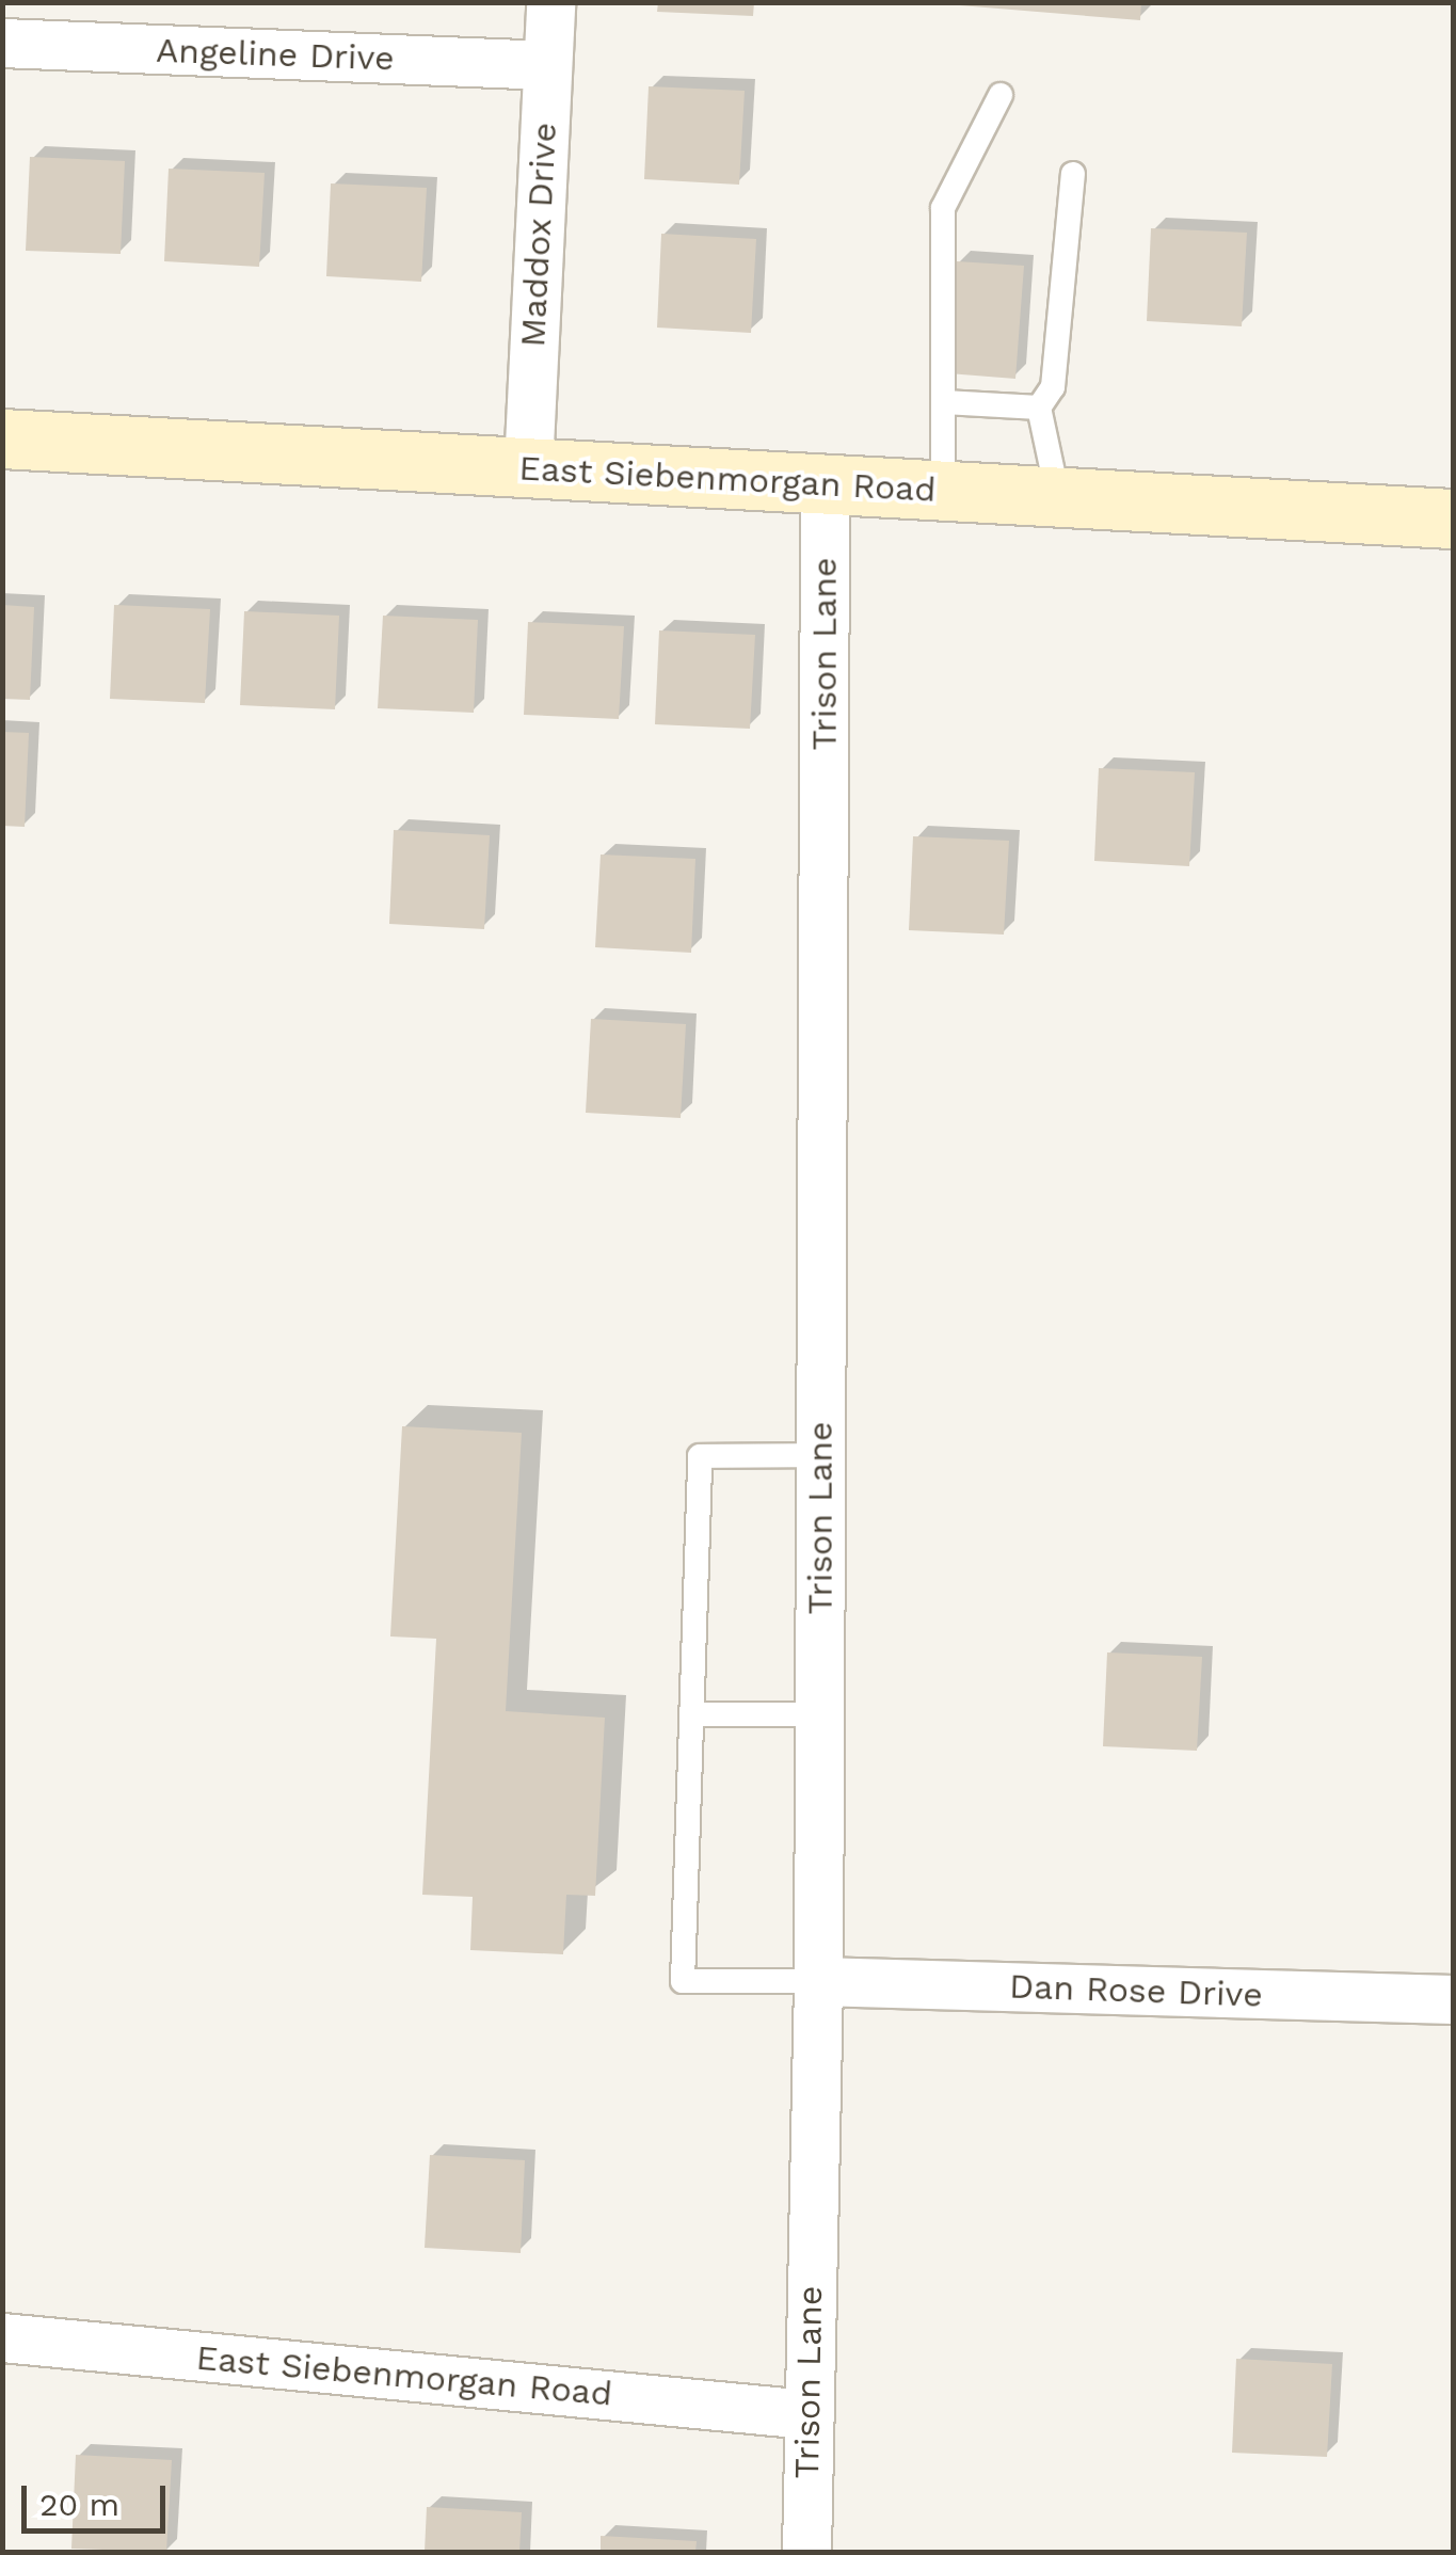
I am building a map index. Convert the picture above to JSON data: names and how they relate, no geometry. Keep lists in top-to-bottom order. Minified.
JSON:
{"streets":{"street":["Angeline Drive","Maddox Drive","East Siebenmorgan Road","Trison Lane","Dan Rose Drive"]},"crossings":[["Angeline Drive","Maddox Drive"],["Maddox Drive","East Siebenmorgan Road"],["East Siebenmorgan Road","Trison Lane"],["Trison Lane","Dan Rose Drive"]],"scale_bar":"20 m"}
